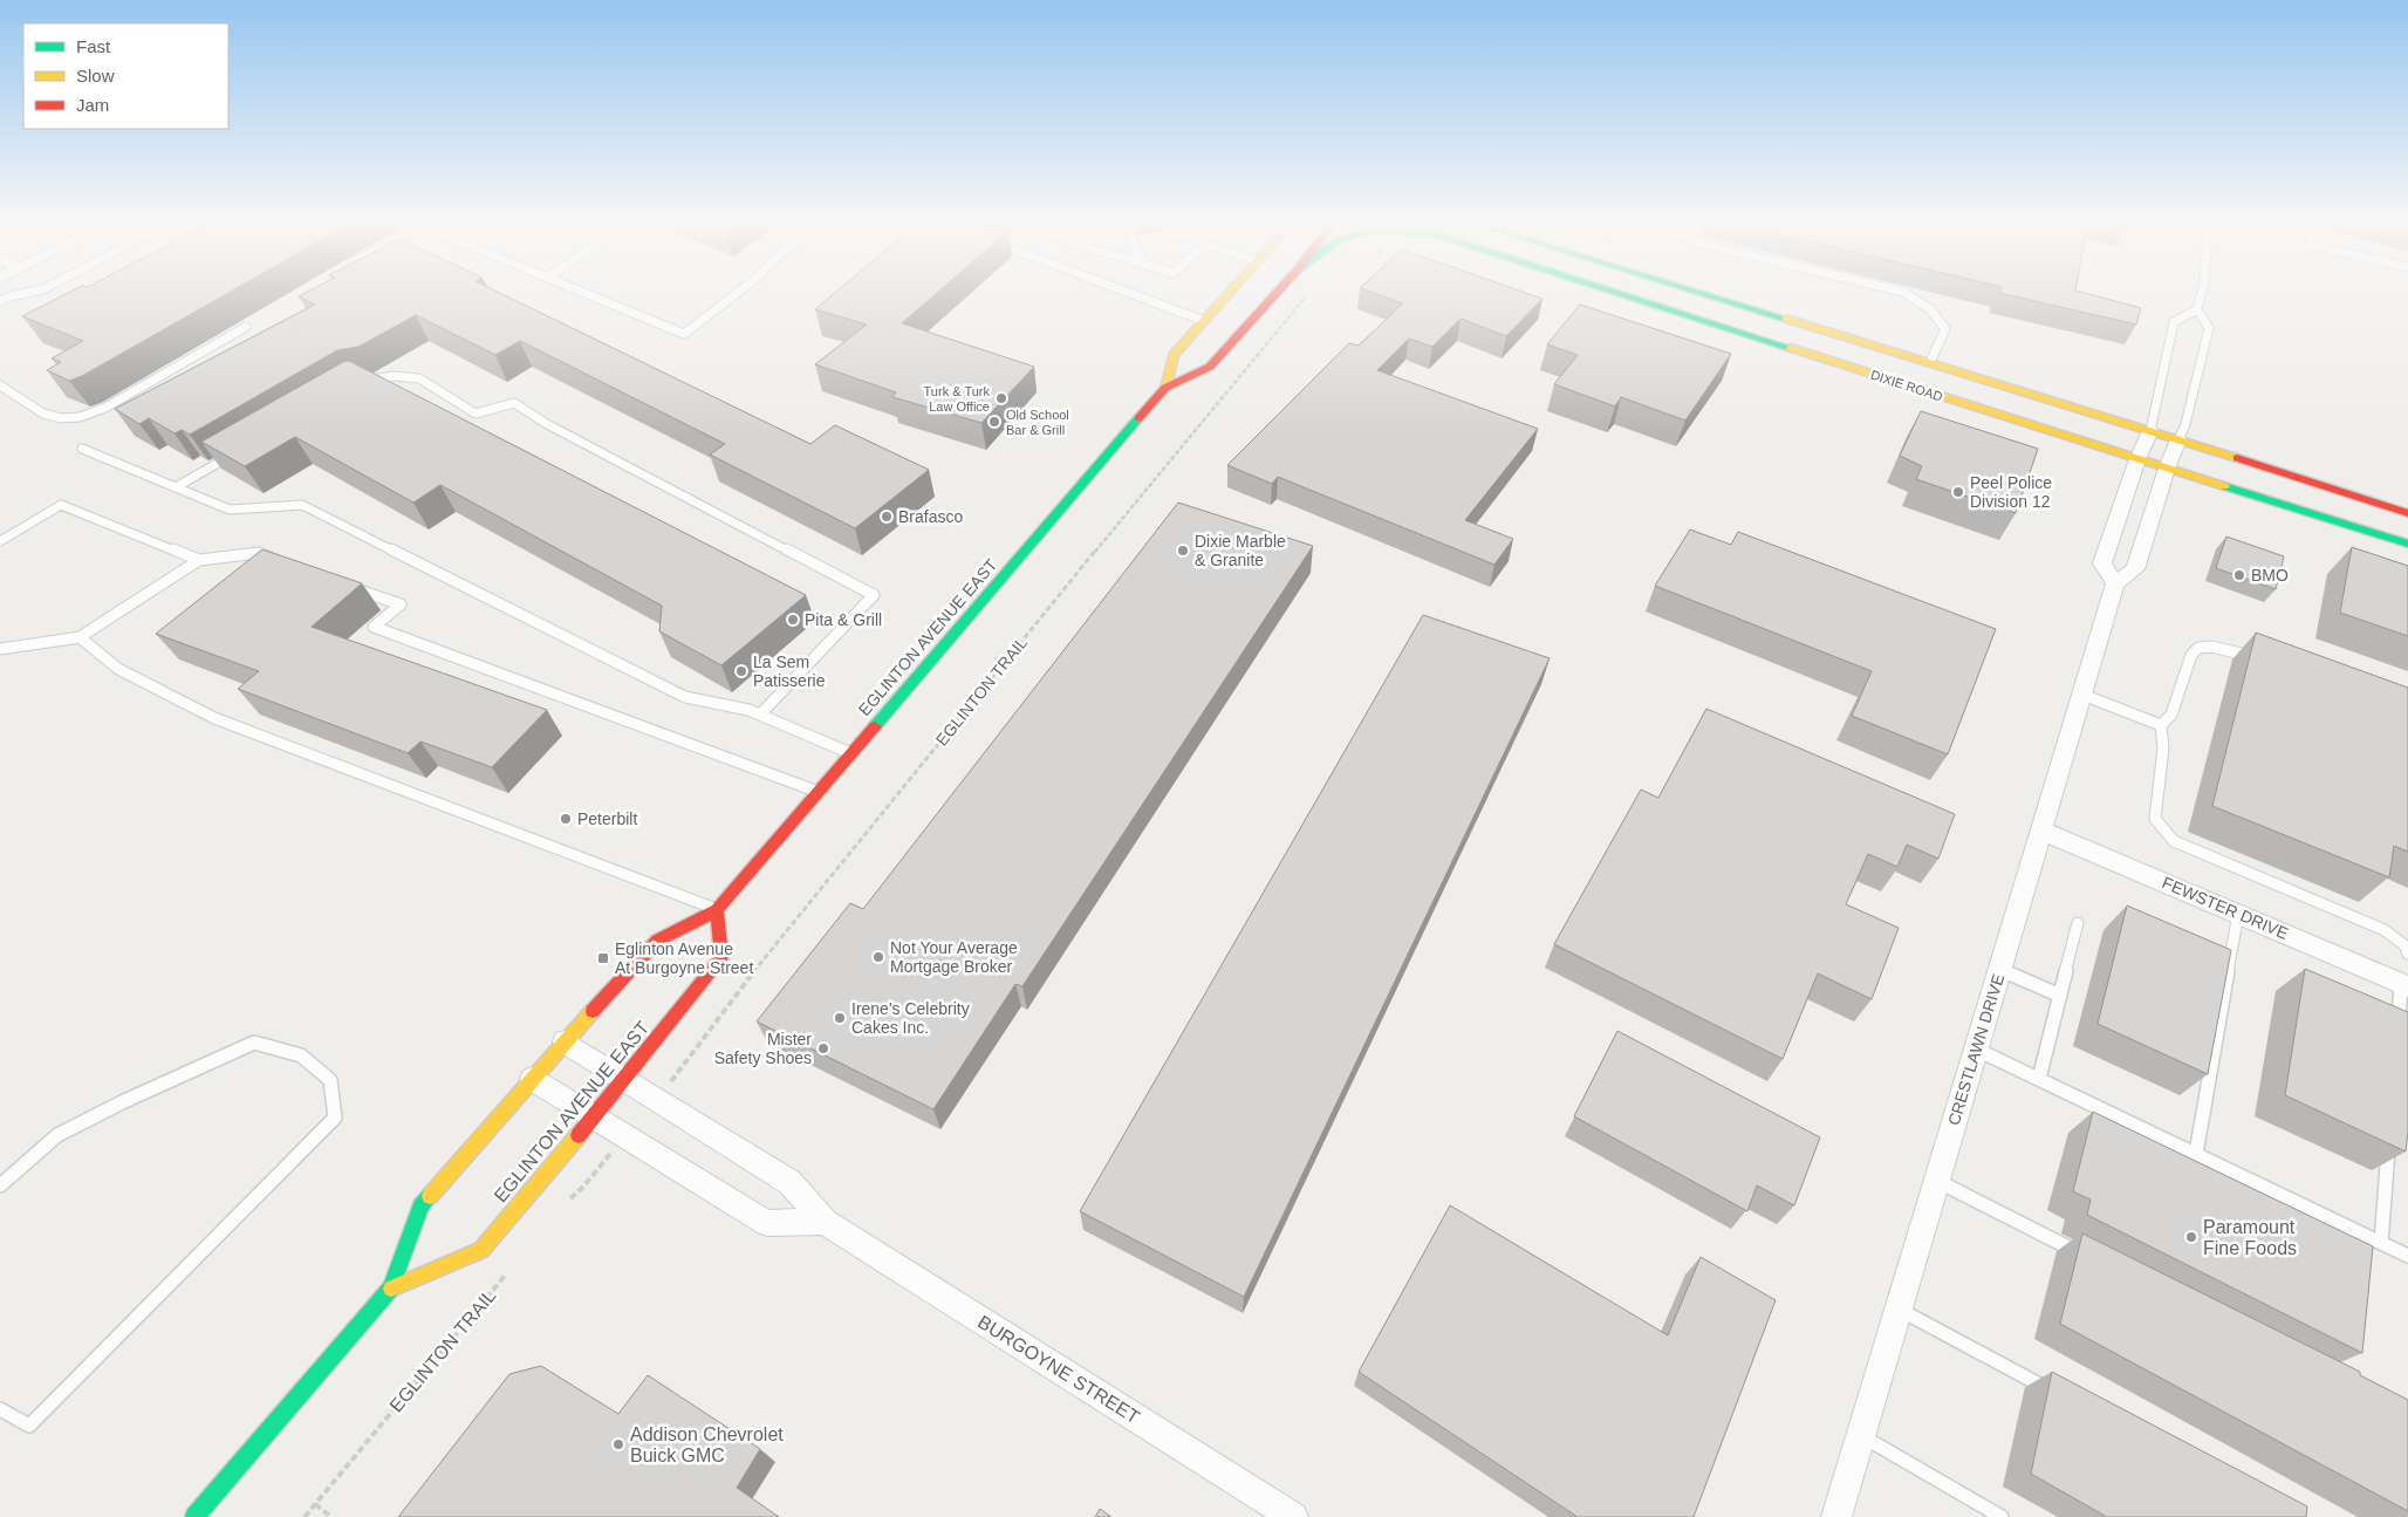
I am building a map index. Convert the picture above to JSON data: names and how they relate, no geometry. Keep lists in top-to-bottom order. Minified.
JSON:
{"streets":{"main road":["DIXIE ROAD","EGLINTON AVENUE EAST"],"street":["FEWSTER DRIVE","CRESTLAWN DRIVE","BURGOYNE STREET"],"path":["EGLINTON TRAIL"]},"crossings":[["EGLINTON AVENUE EAST","BURGOYNE STREET"],["FEWSTER DRIVE","CRESTLAWN DRIVE"]],"places":{"other":["Turk & Turk Law Office","Old School Bar & Grill","Peel Police Division 12","Brafasco","Dixie Marble & Granite","BMO","Pita & Grill","La Sem Patisserie","Peterbilt","Not Your Average Mortgage Broker","Irene's Celebrity Cakes Inc.","Mister Safety Shoes","Paramount Fine Foods","Addison Chevrolet Buick GMC"],"transit":["Eglinton Avenue At Burgoyne Street"]},"legend":["Fast","Slow","Jam"]}
